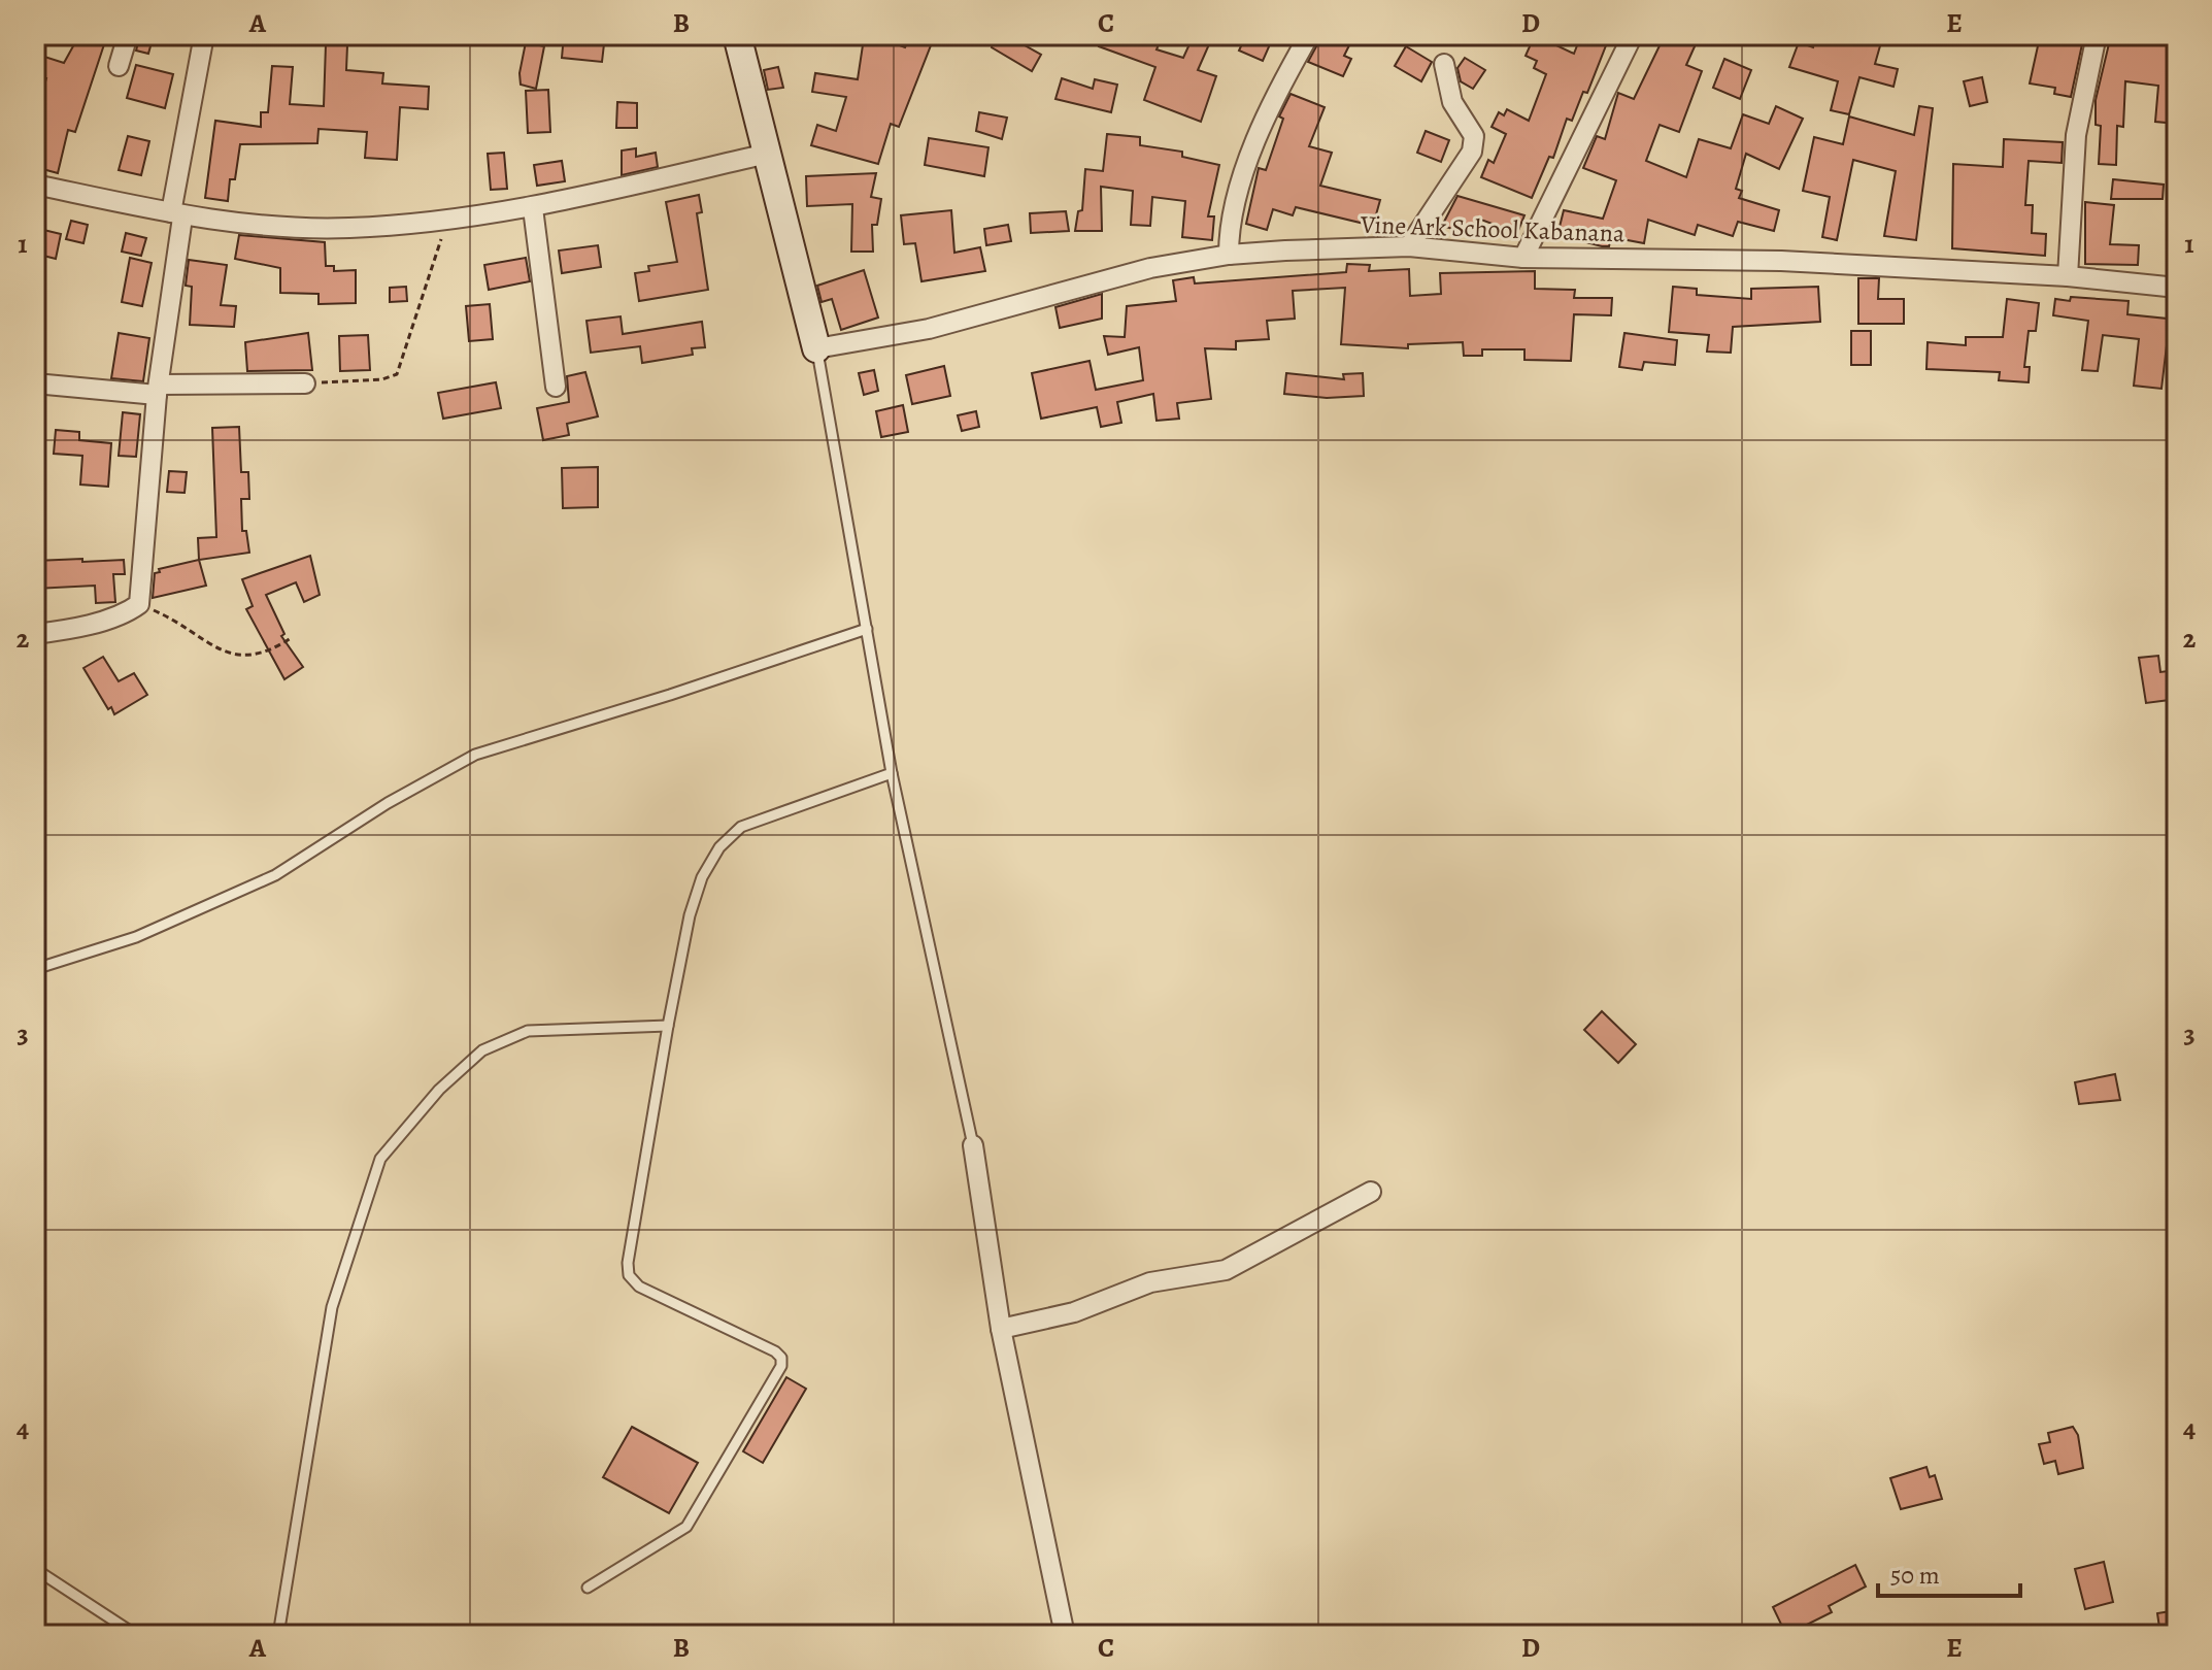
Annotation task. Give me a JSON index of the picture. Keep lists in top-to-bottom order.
{
  "streets": {
    "street": ["Vine Ark School Kabanana"]
  },
  "scale_bar": "50 m",
  "grid": {
    "columns": [
      "A",
      "B",
      "C",
      "D",
      "E"
    ],
    "rows": [
      "1",
      "2",
      "3",
      "4"
    ]
  }
}
